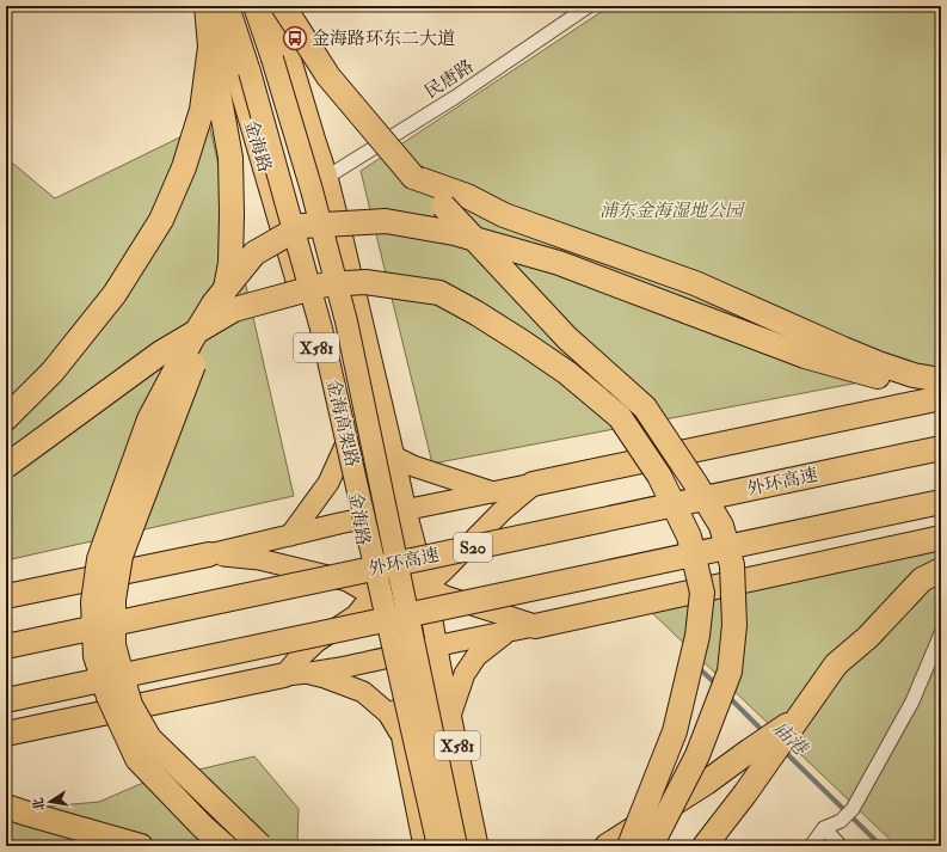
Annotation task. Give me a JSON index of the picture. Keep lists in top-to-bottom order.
{
  "streets": {
    "highway": ["金海高架路", "外环高速", "S20"],
    "main road": ["金海路", "X581"],
    "street": ["民唐路"]
  },
  "crossings": [
    ["民唐路", "X581"]
  ],
  "water": ["庙港"],
  "parks": ["浦东金海湿地公园"],
  "places": {
    "bus stop": ["金海路环东二大道"]
  },
  "north": "left"
}
